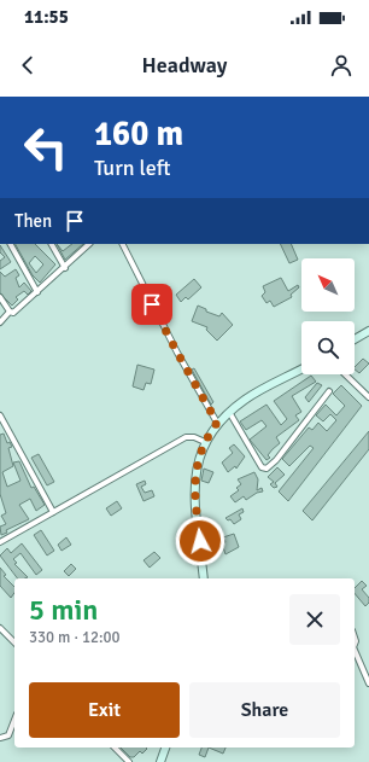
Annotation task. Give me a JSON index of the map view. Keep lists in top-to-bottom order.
{
  "north": "top left",
  "page": {
    "status": "11:55",
    "header": "Headway",
    "turn": ["160 m", "Turn left"],
    "then": "Then",
    "heading": ["5 min", "330 m · 12:00"],
    "buttons": ["Exit", "Share"]
  }
}
